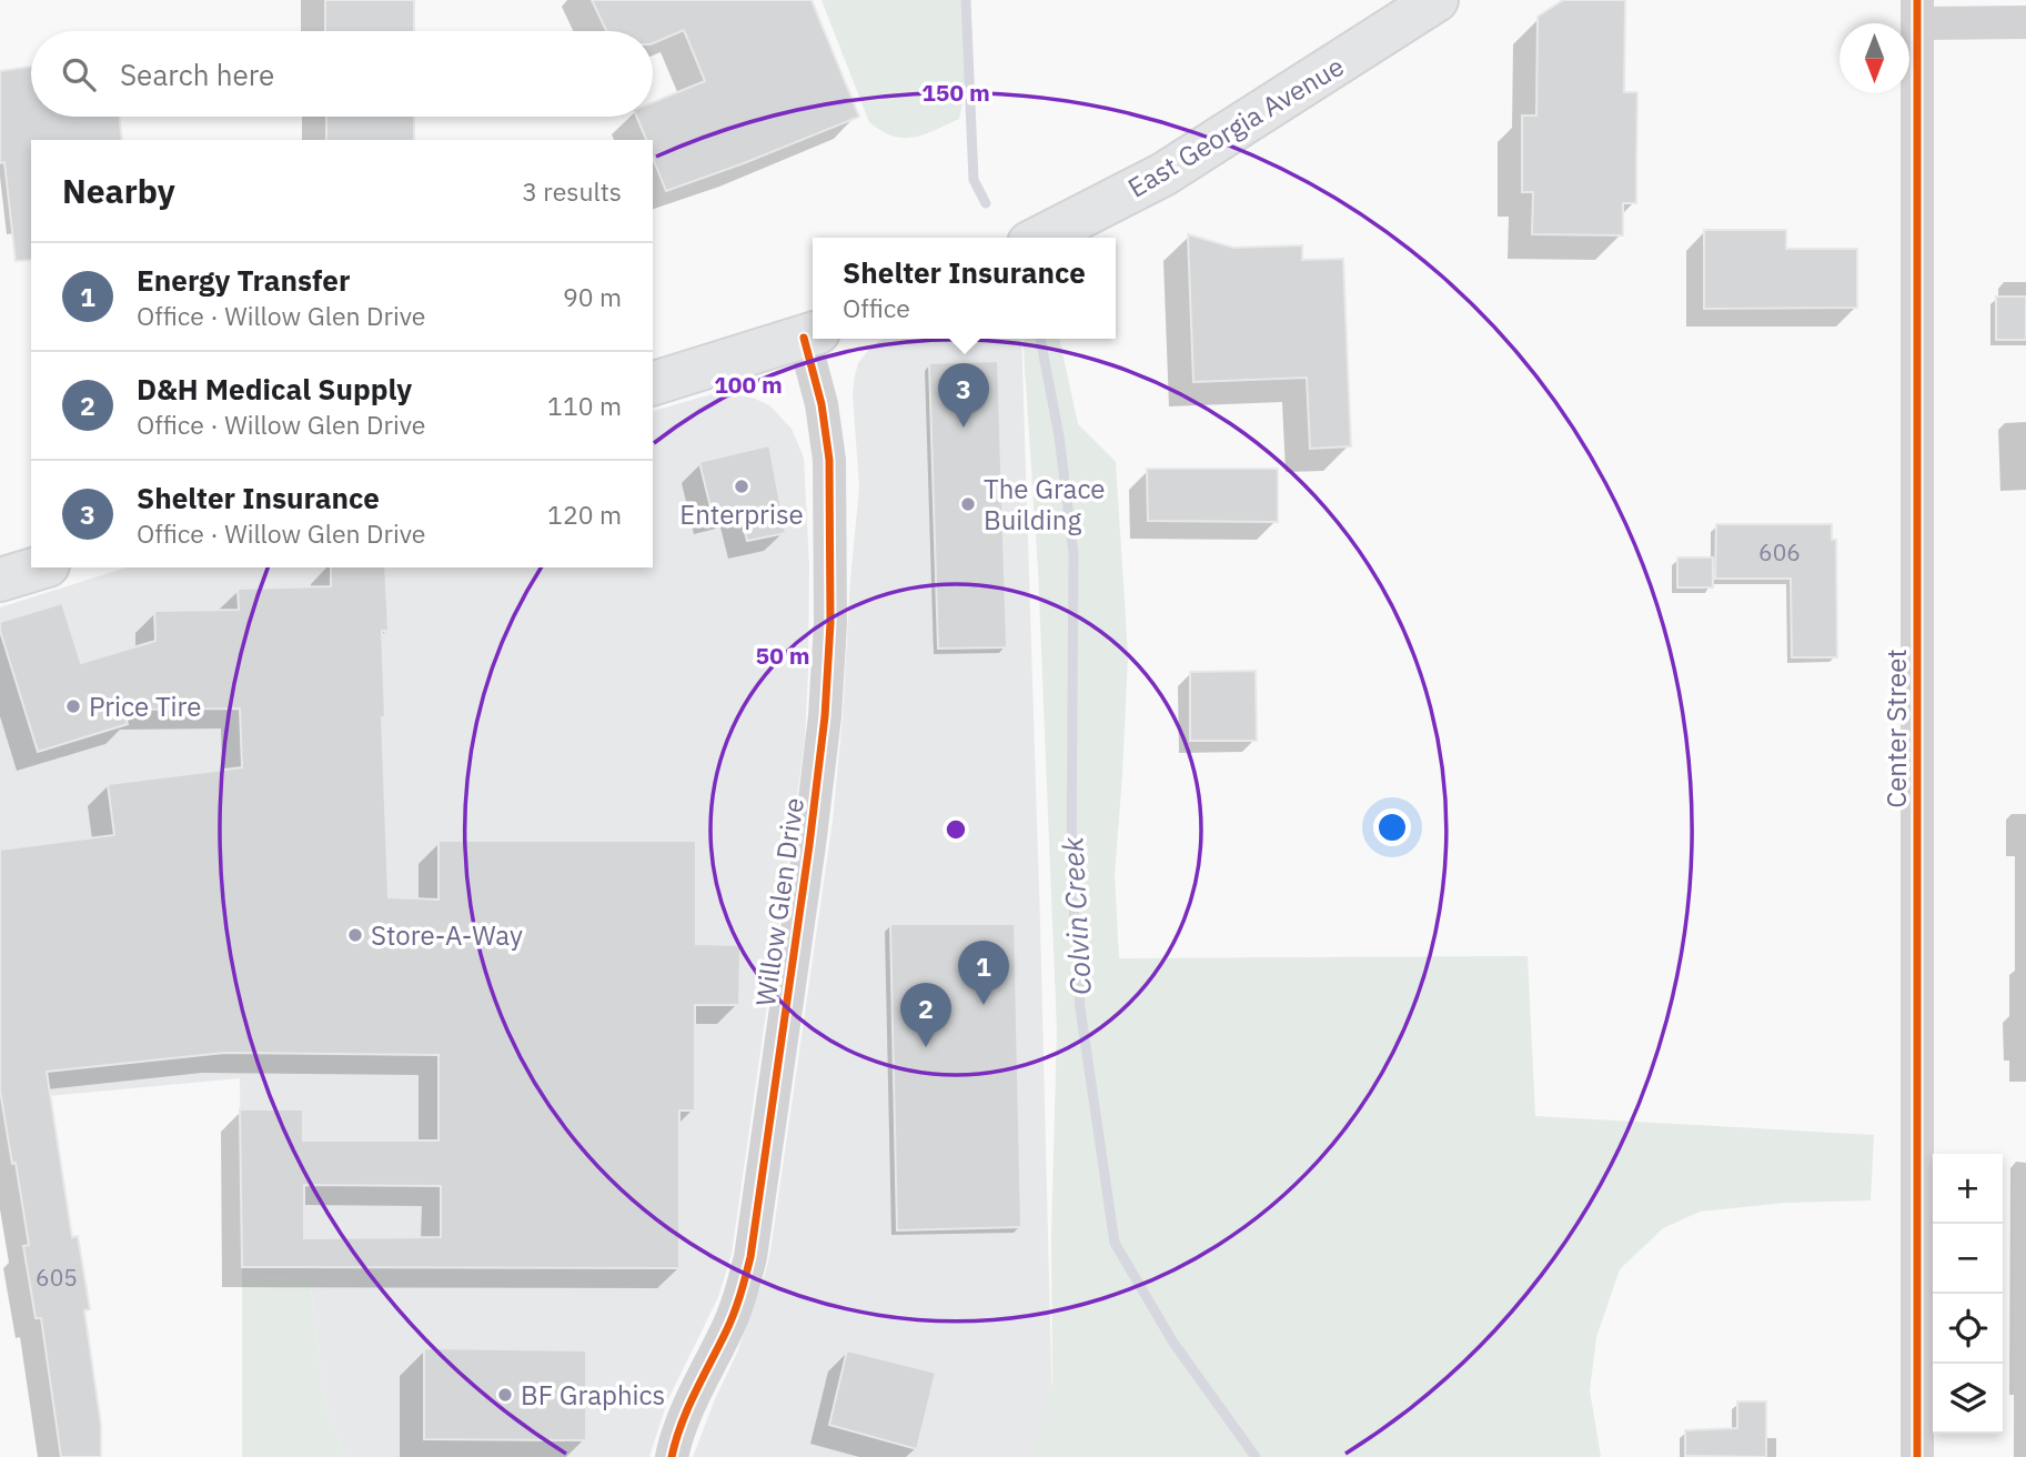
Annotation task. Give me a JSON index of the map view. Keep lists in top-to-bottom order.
{
  "streets": {
    "main road": ["East Georgia Avenue"],
    "street": ["Center Street", "Willow Glen Drive"]
  },
  "water": ["Colvin Creek"],
  "places": [
    "Enterprise",
    "The Grace Building",
    "Price Tire",
    "Store-A-Way",
    "BF Graphics"
  ],
  "house_numbers": ["606", "605"],
  "north": "bottom",
  "page": {
    "search": "Search here",
    "heading": ["Nearby", "3 results"],
    "popup": ["Shelter Insurance", "Office"],
    "list": [
      {
        "mark": "1",
        "name": "Energy Transfer",
        "note": "Office · Willow Glen Drive",
        "value": "90 m"
      },
      {
        "mark": "2",
        "name": "D&H Medical Supply",
        "note": "Office · Willow Glen Drive",
        "value": "110 m"
      },
      {
        "mark": "3",
        "name": "Shelter Insurance",
        "note": "Office · Willow Glen Drive",
        "value": "120 m"
      }
    ],
    "pins": ["3", "1", "2"],
    "map_buttons": ["+", "−"]
  },
  "rings": ["150 m", "100 m", "50 m"]
}
